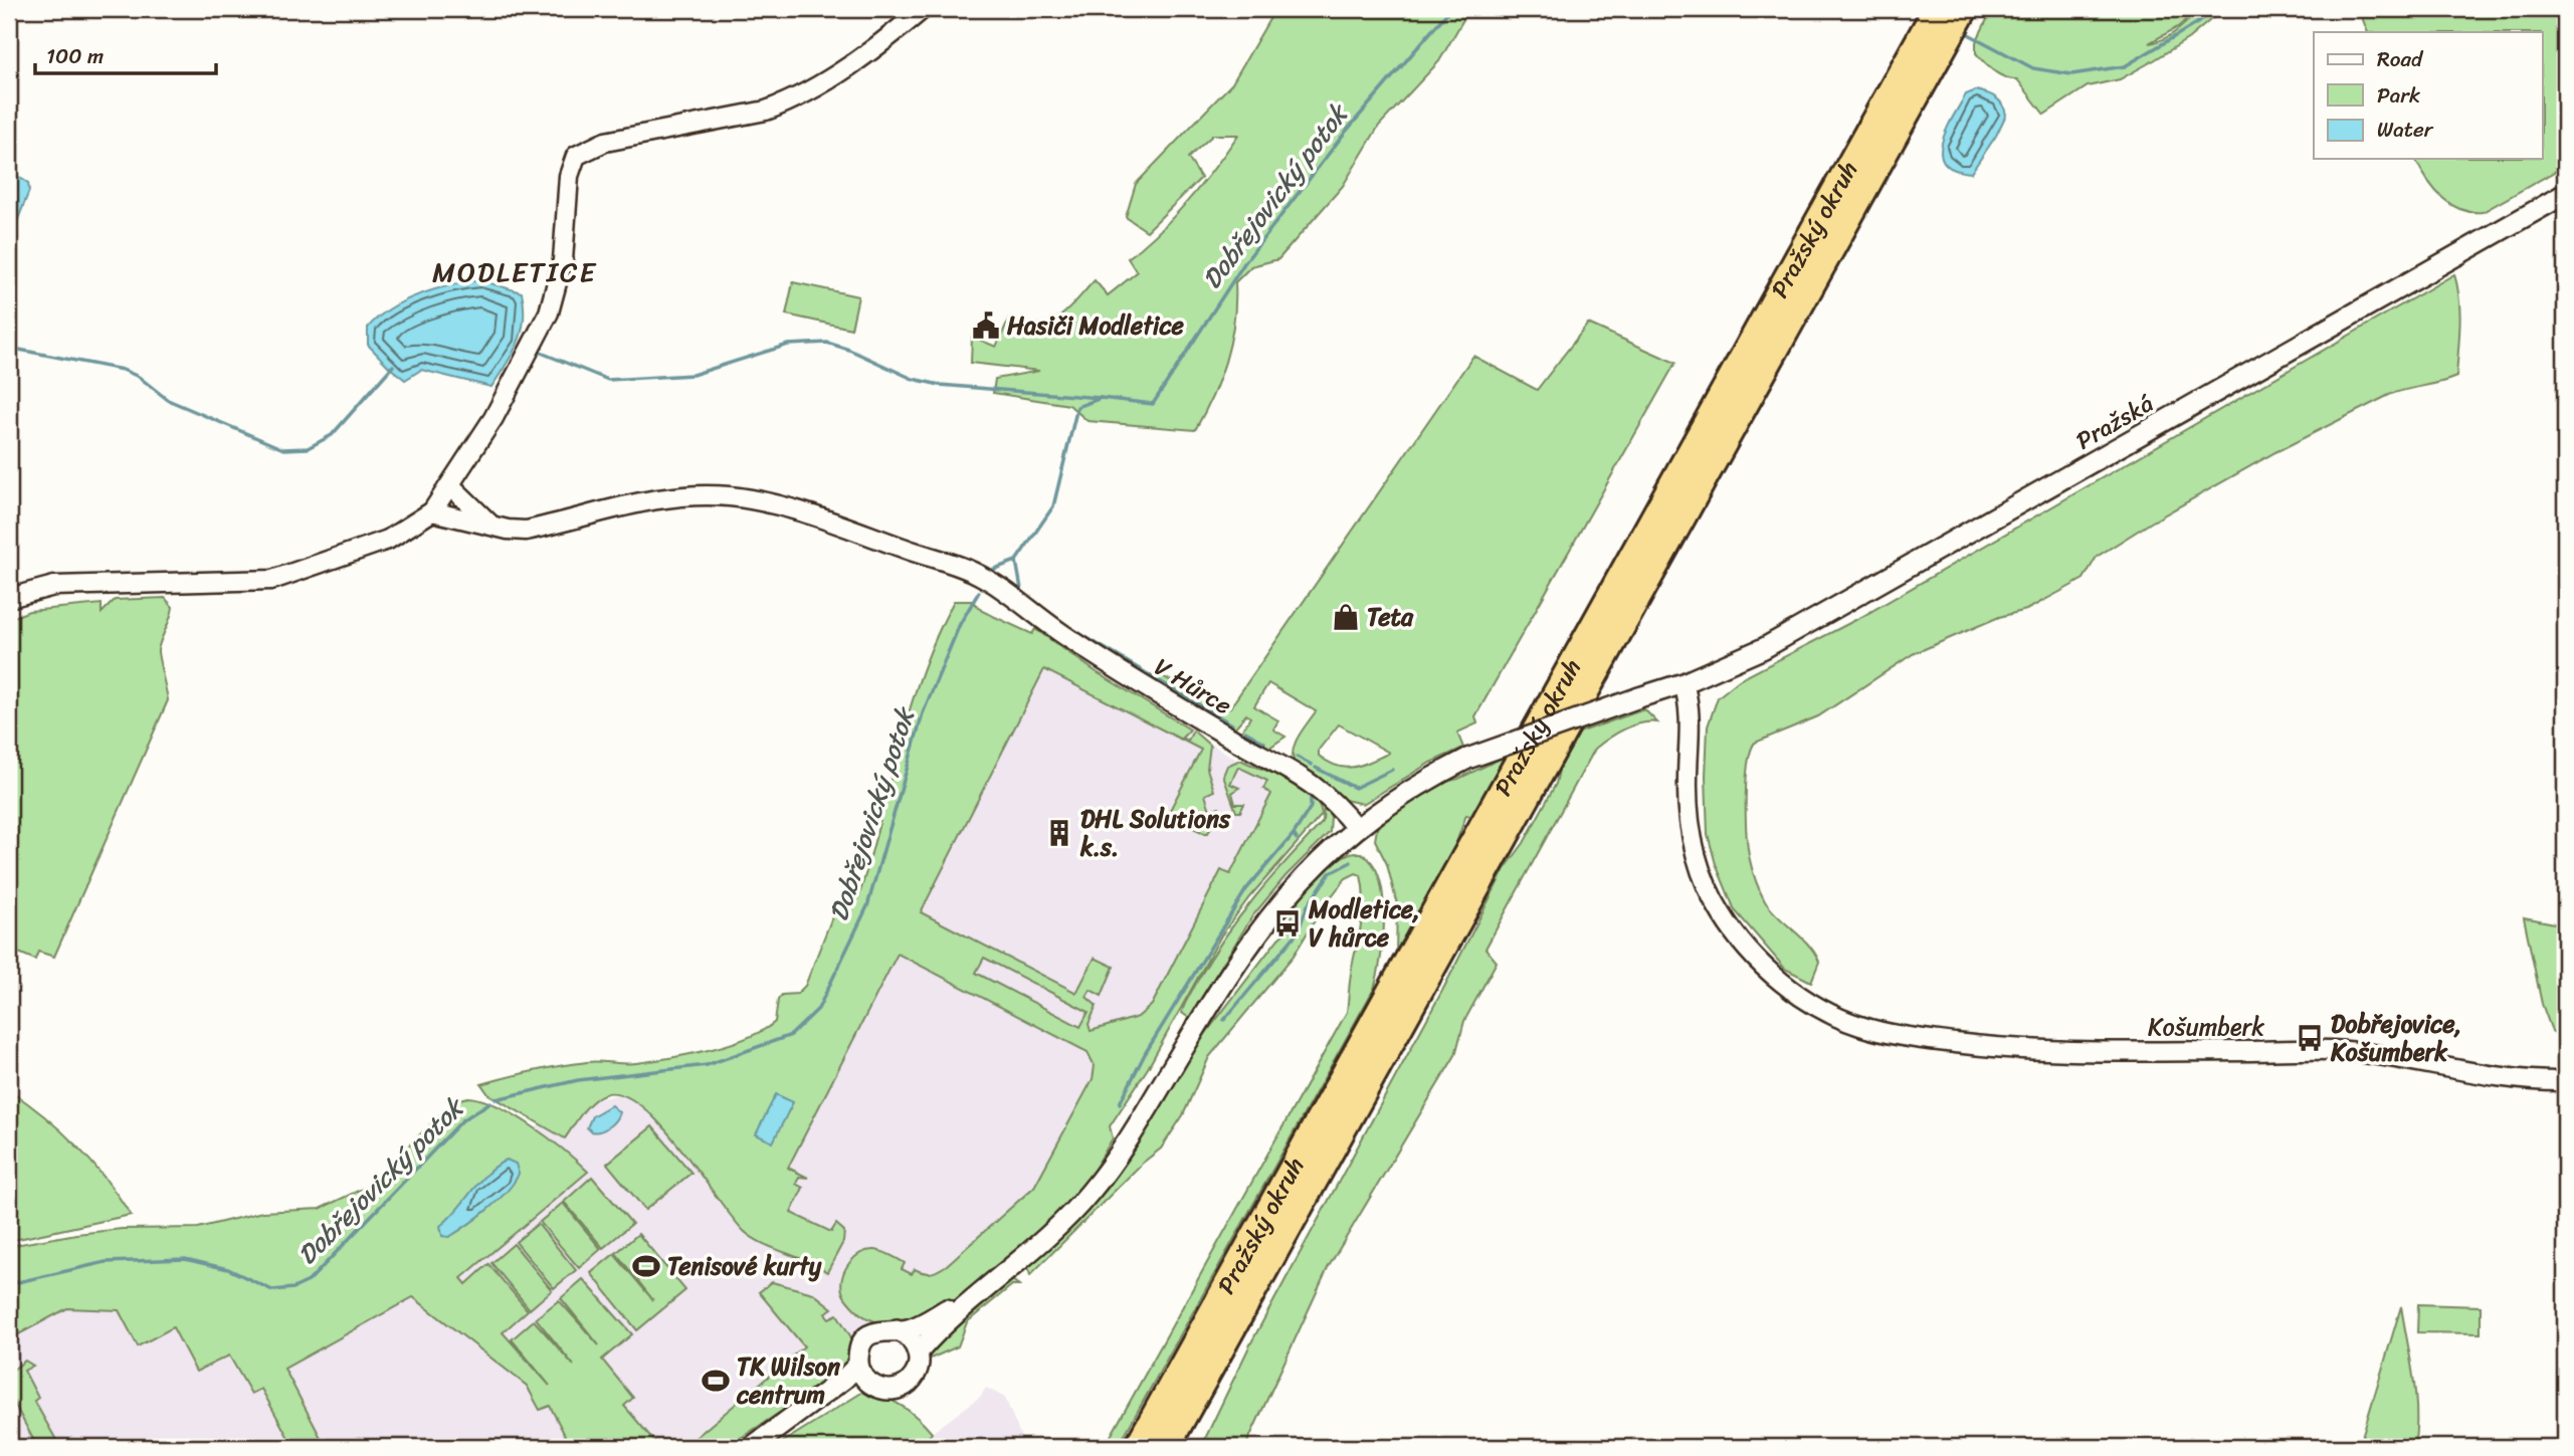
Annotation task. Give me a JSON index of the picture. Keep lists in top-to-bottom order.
{
  "streets": {
    "highway": ["Pražský okruh"],
    "main road": ["Pražská"],
    "street": ["V Hůrce", "Košumberk"]
  },
  "crossings": [
    ["Pražská", "V Hůrce"],
    ["Pražská", "Košumberk"]
  ],
  "districts": ["MODLETICE"],
  "water": ["Dobřejovický potok"],
  "places": {
    "public building": ["Hasiči Modletice"],
    "shop": ["Teta"],
    "building": ["DHL Solutions k.s."],
    "bus stop": ["Modletice, V hůrce", "Dobřejovice, Košumberk"],
    "sports": ["Tenisové kurty", "TK Wilson centrum"]
  },
  "legend": ["Road", "Park", "Water"],
  "scale_bar": "100 m"
}
